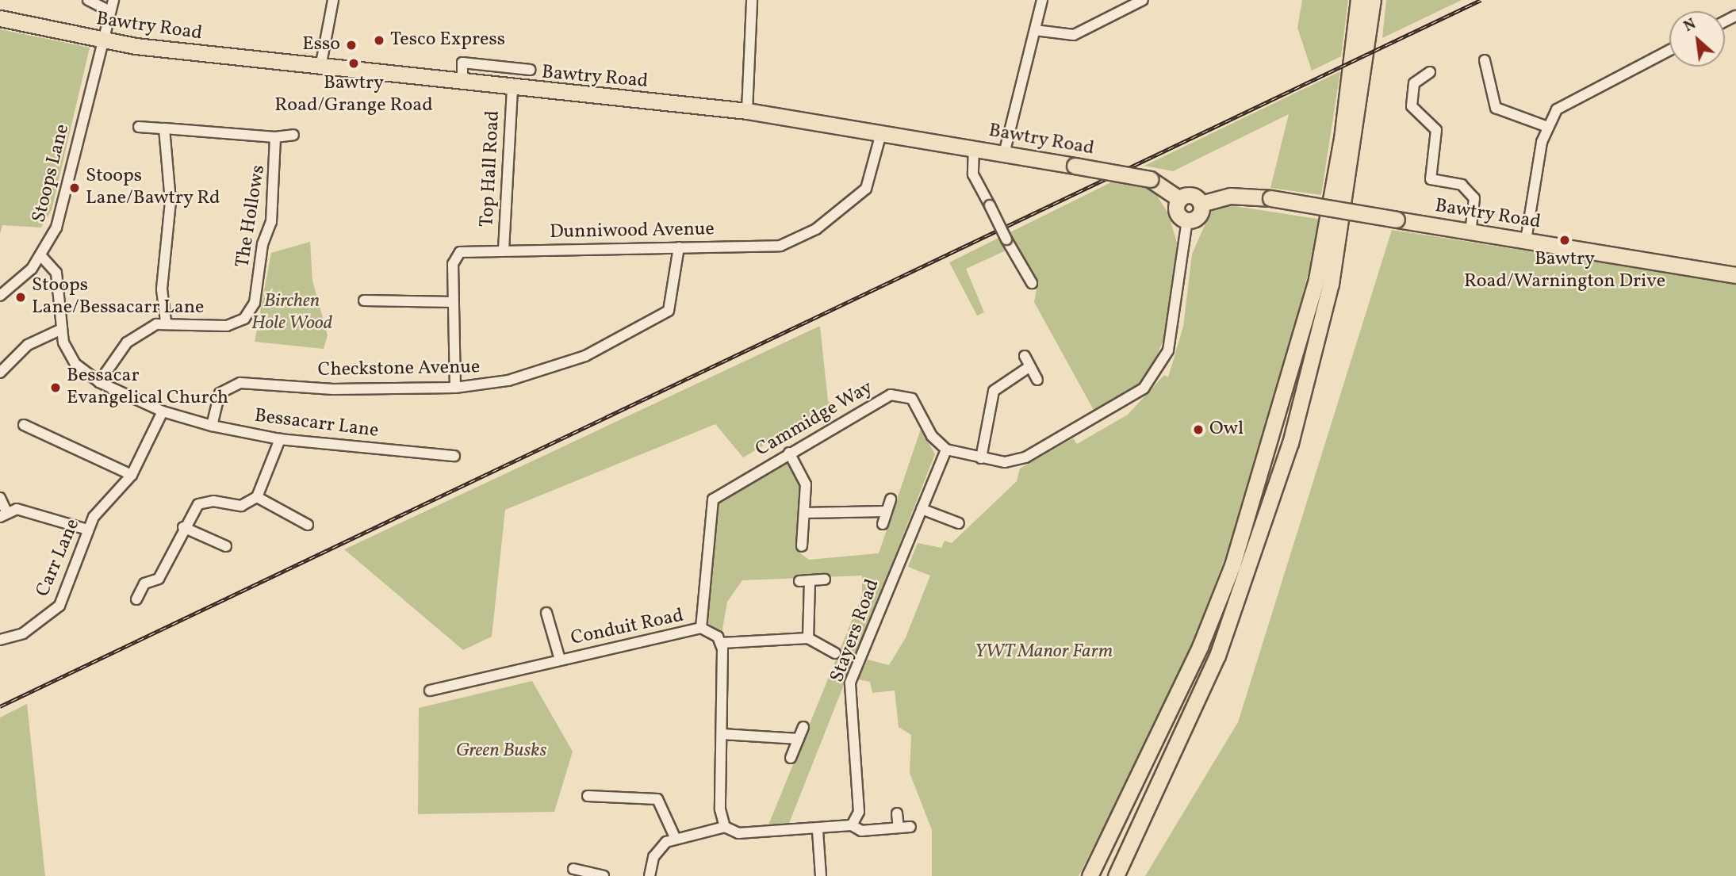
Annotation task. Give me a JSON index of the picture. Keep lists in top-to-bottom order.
{
  "streets": {
    "highway": ["Bawtry Road"],
    "street": [
      "Top Hall Road",
      "Stoops Lane",
      "The Hollows",
      "Dunniwood Avenue",
      "Checkstone Avenue",
      "Cammidge Way",
      "Bessacarr Lane",
      "Carr Lane",
      "Conduit Road",
      "Stayers Road"
    ]
  },
  "crossings": [
    ["Bawtry Road", "Top Hall Road"],
    ["Bawtry Road", "Stoops Lane"],
    ["Bawtry Road", "Dunniwood Avenue"],
    ["Top Hall Road", "Dunniwood Avenue"],
    ["Stoops Lane", "Bessacarr Lane"],
    ["Dunniwood Avenue", "Checkstone Avenue"],
    ["Checkstone Avenue", "Bessacarr Lane"],
    ["Cammidge Way", "Conduit Road"],
    ["Cammidge Way", "Stayers Road"],
    ["Bessacarr Lane", "Carr Lane"]
  ],
  "parks": ["Birchen Hole Wood", "YWT Manor Farm", "Green Busks"],
  "places": [
    "Tesco Express",
    "Esso",
    "Bawtry Road/Grange Road",
    "Stoops Lane/Bawtry Rd",
    "Bawtry Road/Warnington Drive",
    "Stoops Lane/Bessacarr Lane",
    "Bessacar Evangelical Church",
    "Owl"
  ],
  "north": "top left"
}
